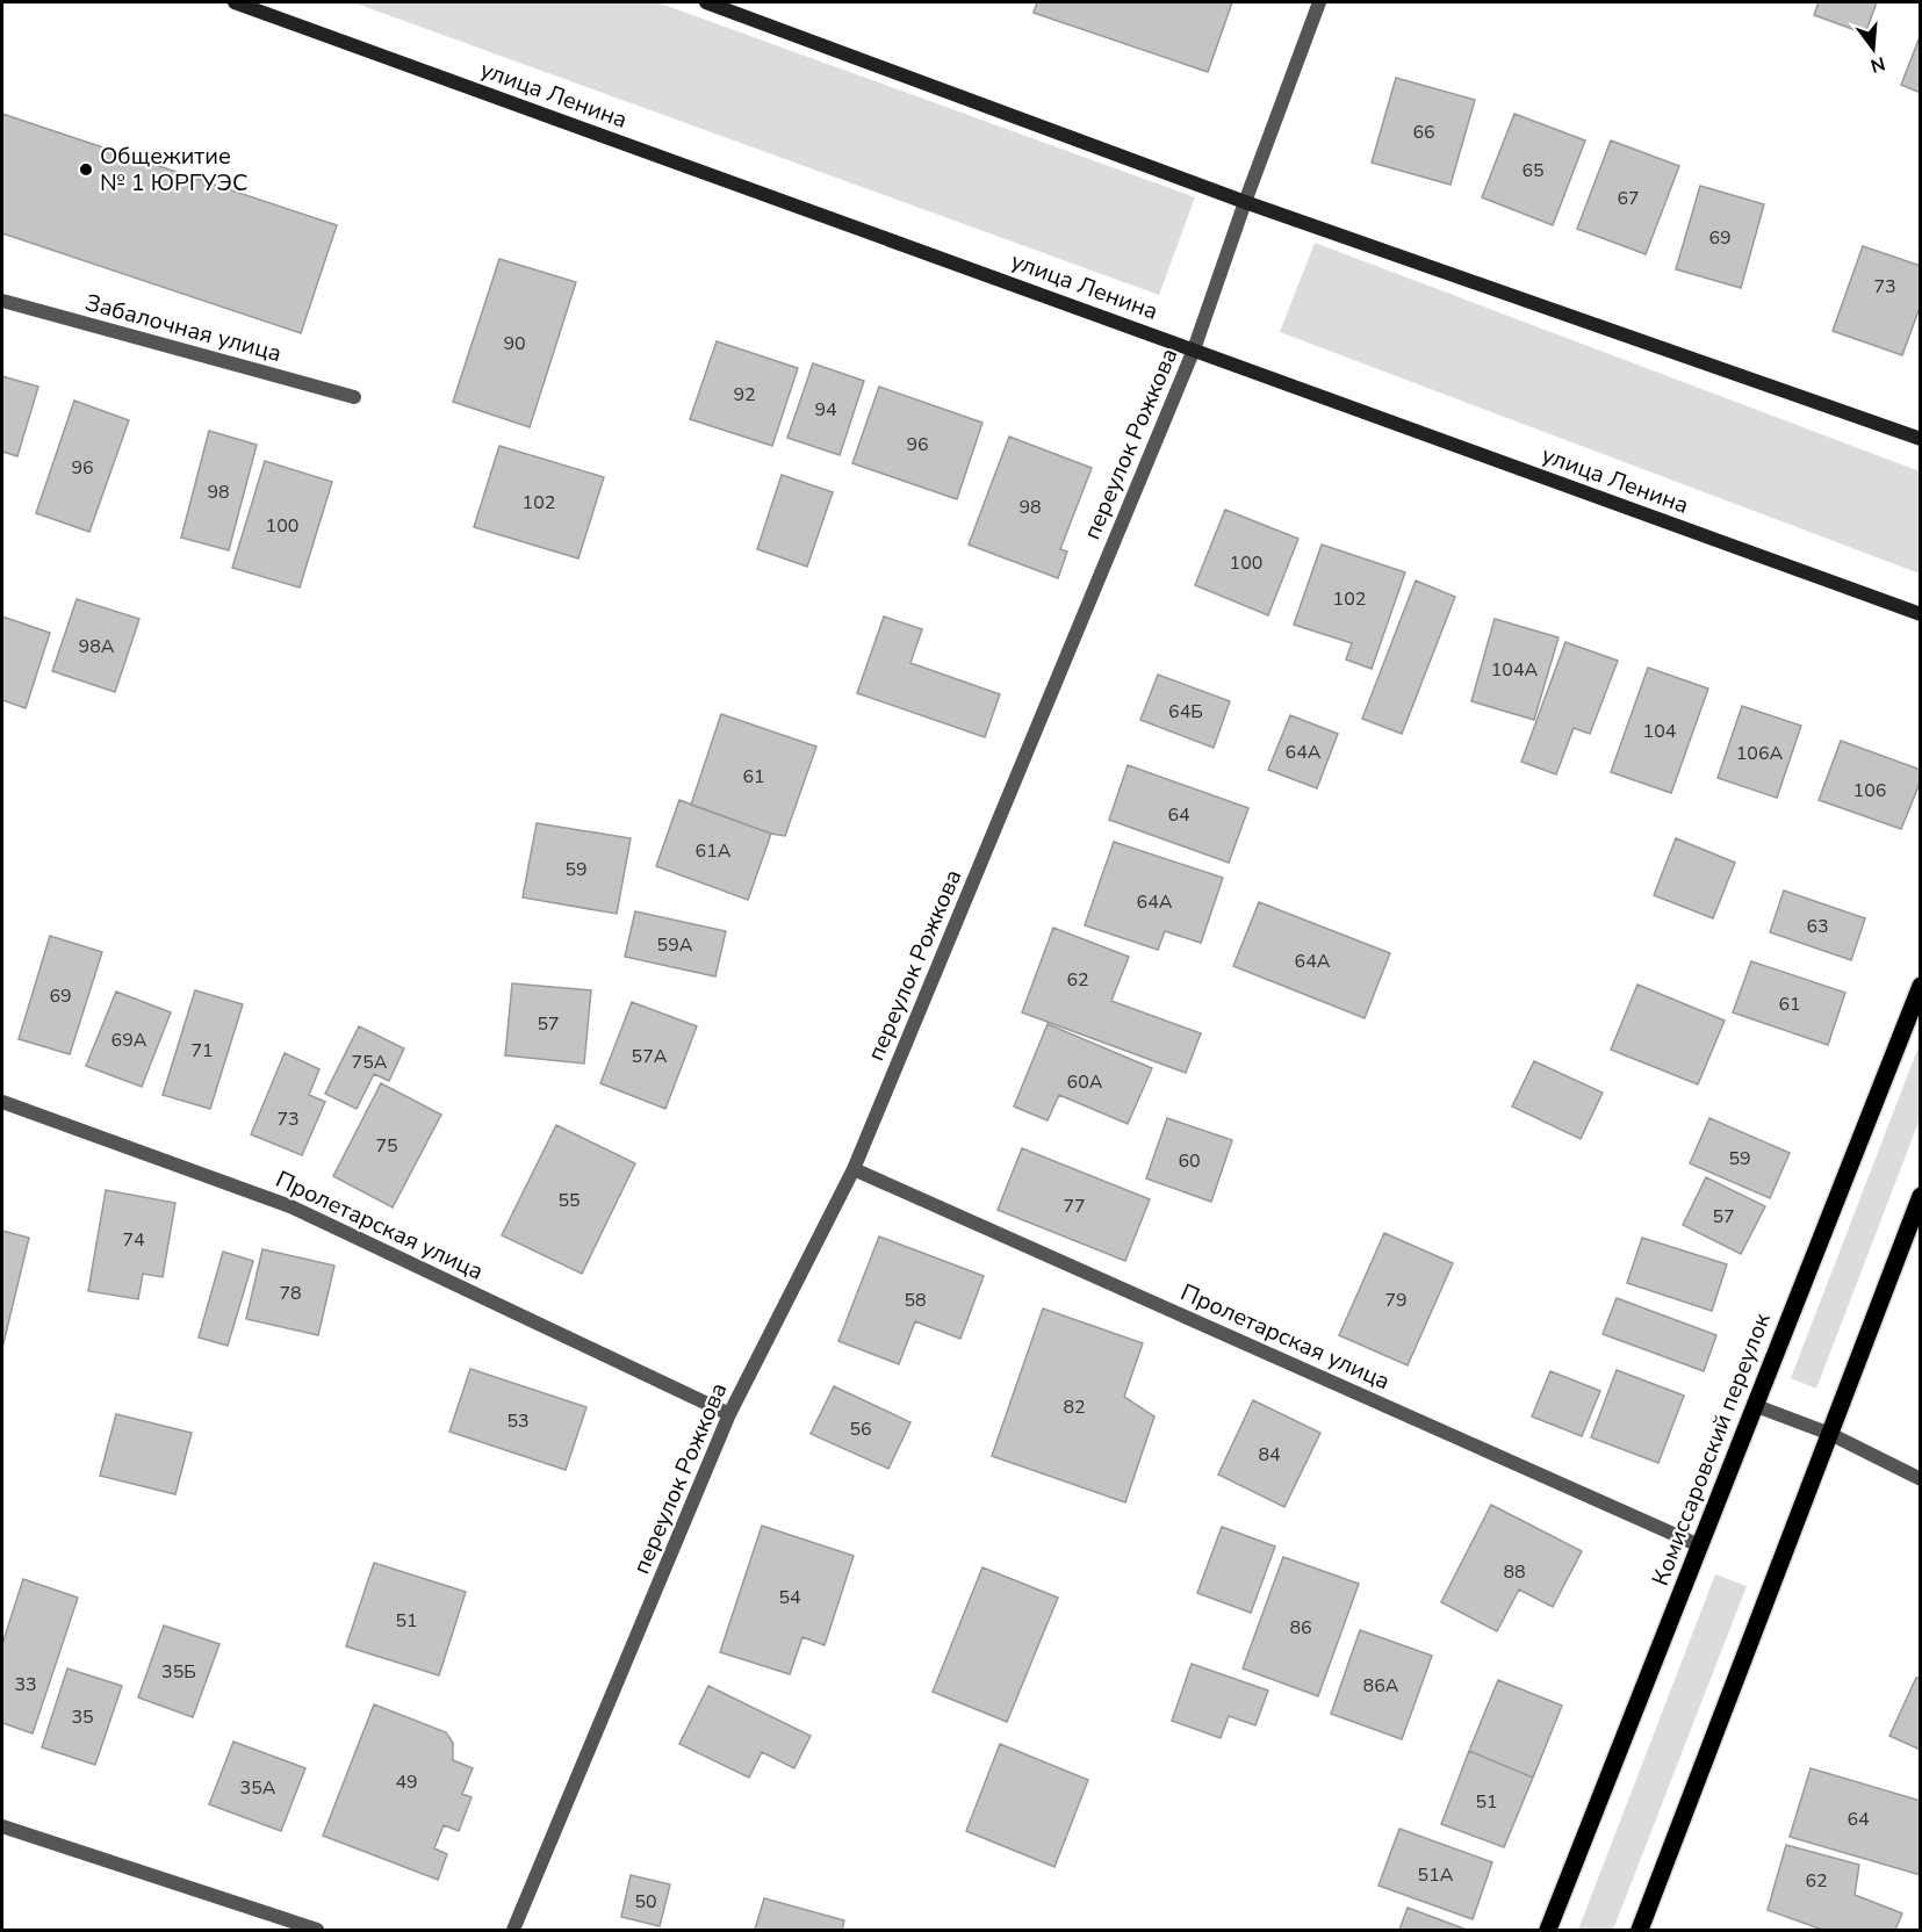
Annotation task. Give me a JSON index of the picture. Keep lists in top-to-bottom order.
{
  "streets": {
    "main road": ["улица Ленина", "Комиссаровский переулок"],
    "street": ["Забалочная улица", "переулок Рожкова", "Пролетарская улица"]
  },
  "crossings": [
    ["улица Ленина", "переулок Рожкова"],
    ["переулок Рожкова", "Пролетарская улица"],
    ["Пролетарская улица", "Комиссаровский переулок"]
  ],
  "places": ["Общежитие № 1 ЮРГУЭС"],
  "house_numbers": [
    "66",
    "65",
    "67",
    "69",
    "73",
    "90",
    "92",
    "94",
    "96",
    "96",
    "98",
    "102",
    "98",
    "100",
    "100",
    "102",
    "98А",
    "104А",
    "64Б",
    "104",
    "64А",
    "106А",
    "61",
    "106",
    "64",
    "61А",
    "59",
    "64А",
    "63",
    "59А",
    "64А",
    "62",
    "69",
    "61",
    "57",
    "69А",
    "71",
    "57А",
    "75А",
    "60А",
    "73",
    "75",
    "59",
    "60",
    "55",
    "77",
    "57",
    "74",
    "78",
    "58",
    "79",
    "82",
    "53",
    "56",
    "84",
    "88",
    "54",
    "51",
    "86",
    "35Б",
    "33",
    "86А",
    "35",
    "49",
    "35А",
    "51",
    "64",
    "51А",
    "62",
    "50"
  ],
  "north": "bottom"
}
